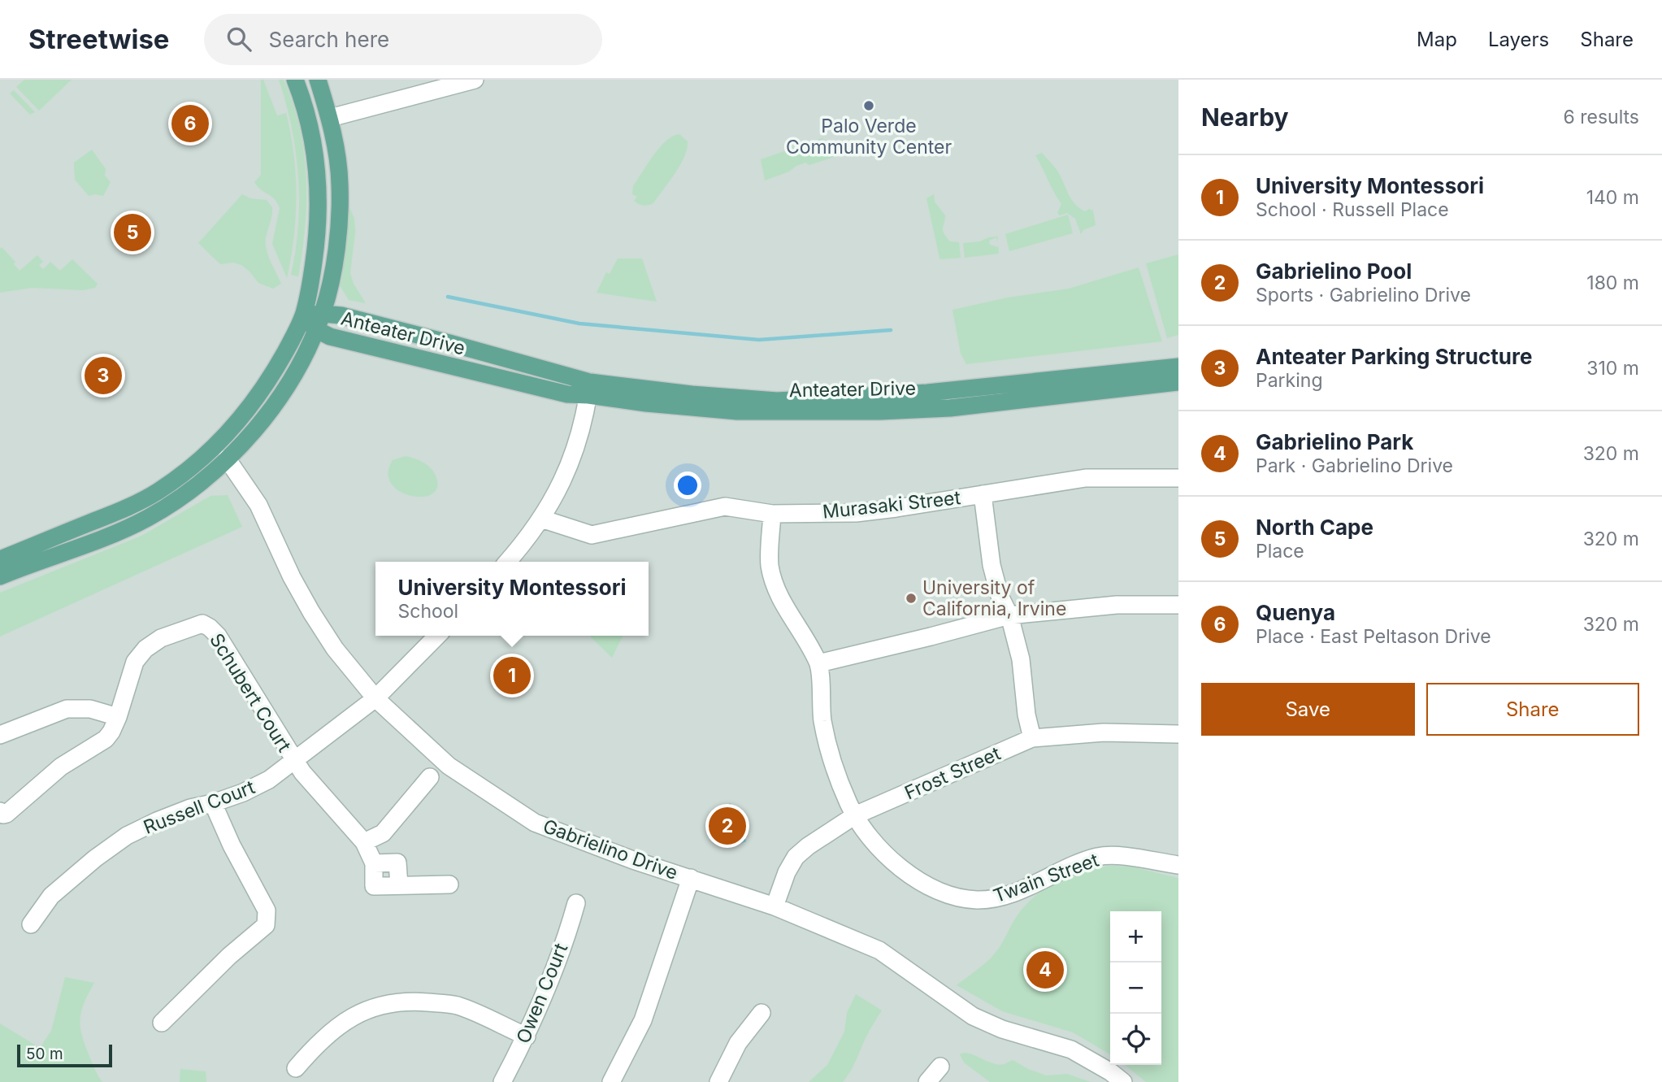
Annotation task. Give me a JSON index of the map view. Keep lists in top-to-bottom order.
{
  "streets": {
    "main road": ["Anteater Drive"],
    "street": [
      "Murasaki Street",
      "Schubert Court",
      "Frost Street",
      "Russell Court",
      "Gabrielino Drive",
      "Twain Street",
      "Owen Court"
    ]
  },
  "crossings": [
    ["Murasaki Street", "Twain Street"],
    ["Schubert Court", "Russell Court"],
    ["Frost Street", "Gabrielino Drive"],
    ["Frost Street", "Twain Street"],
    ["Russell Court", "Gabrielino Drive"]
  ],
  "places": ["Palo Verde Community Center", "University of California, Irvine"],
  "scale_bar": "50 m",
  "page": {
    "header": "Streetwise",
    "search": "Search here",
    "nav": ["Map", "Layers", "Share"],
    "heading": ["Nearby", "6 results"],
    "pins": [
      "6",
      "5",
      "3",
      "1",
      "2",
      "4"
    ],
    "list": [
      {
        "mark": "1",
        "name": "University Montessori",
        "note": "School · Russell Place",
        "value": "140 m"
      },
      {
        "mark": "2",
        "name": "Gabrielino Pool",
        "note": "Sports · Gabrielino Drive",
        "value": "180 m"
      },
      {
        "mark": "3",
        "name": "Anteater Parking Structure",
        "note": "Parking",
        "value": "310 m"
      },
      {
        "mark": "4",
        "name": "Gabrielino Park",
        "note": "Park · Gabrielino Drive",
        "value": "320 m"
      },
      {
        "mark": "5",
        "name": "North Cape",
        "note": "Place",
        "value": "320 m"
      },
      {
        "mark": "6",
        "name": "Quenya",
        "note": "Place · East Peltason Drive",
        "value": "320 m"
      }
    ],
    "popup": ["University Montessori", "School"],
    "buttons": ["Save", "Share"],
    "map_buttons": ["+", "−"],
    "scale": "50 m"
  }
}
